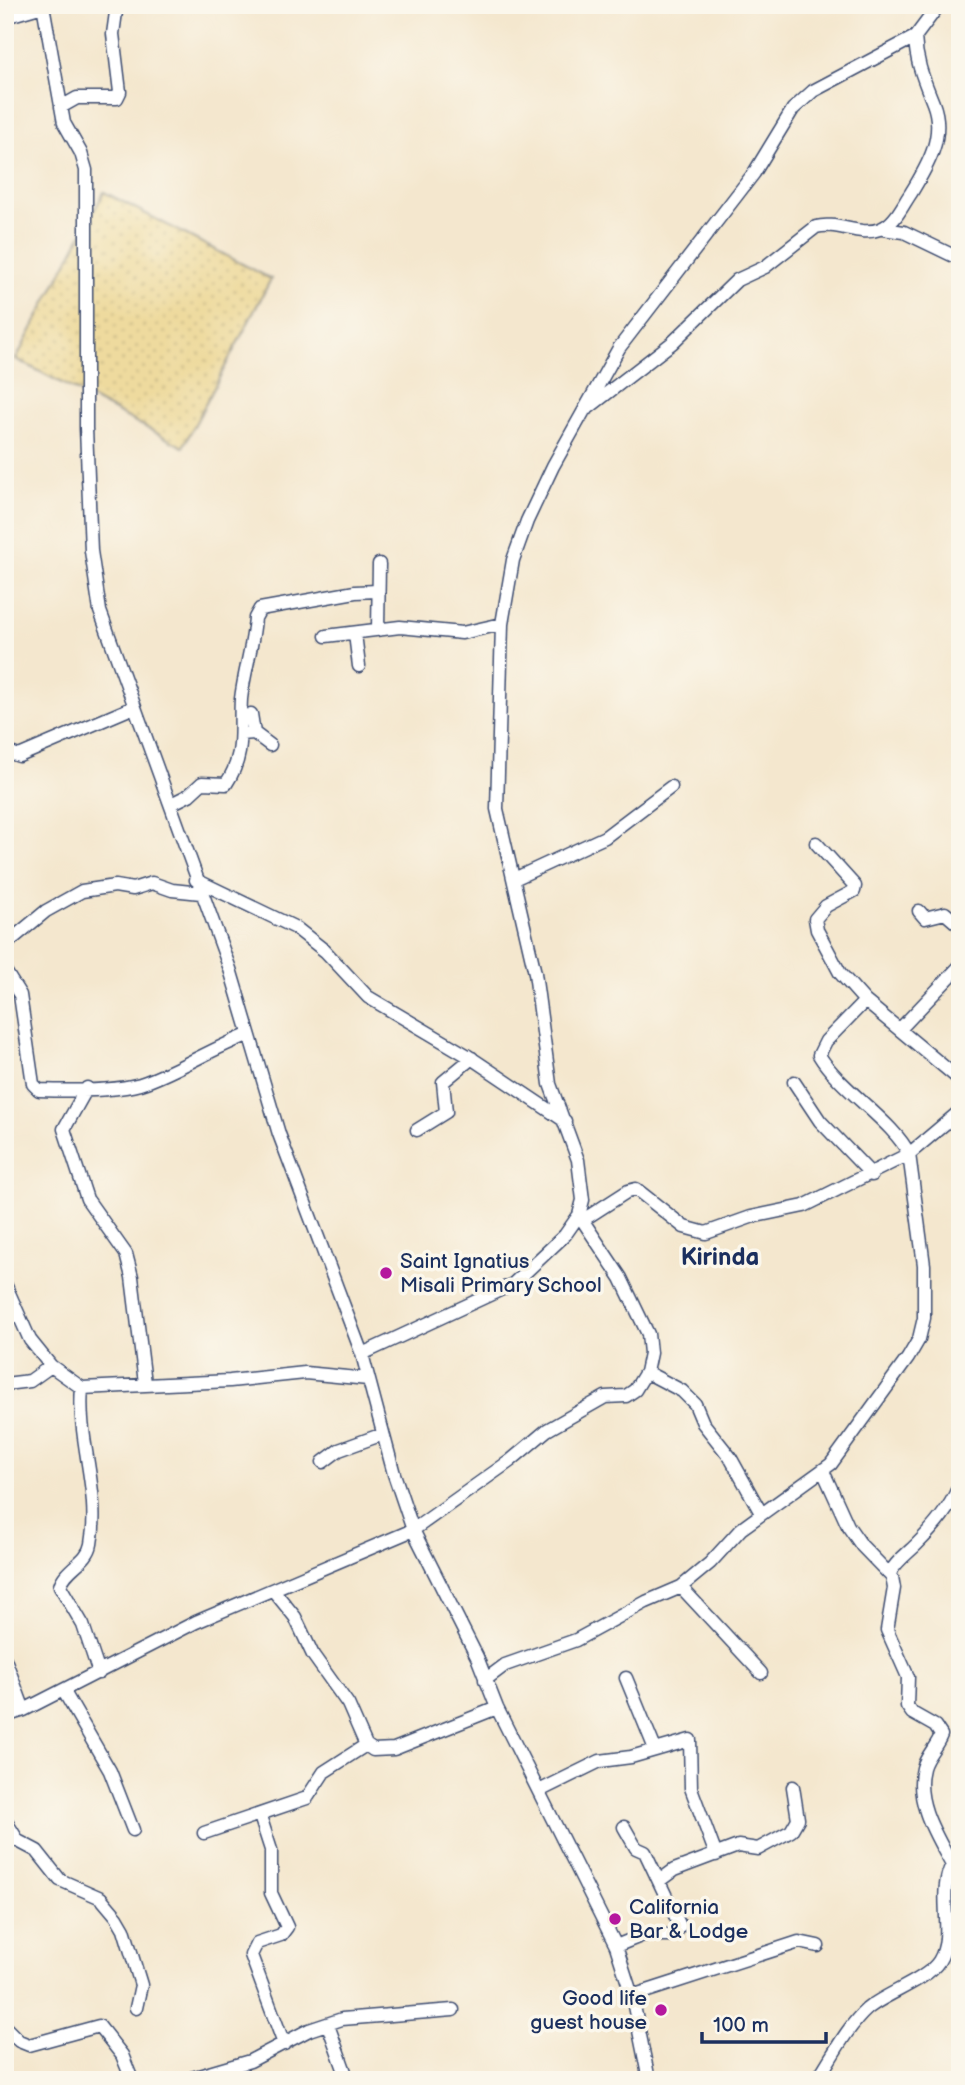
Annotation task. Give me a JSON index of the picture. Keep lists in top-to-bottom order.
{
  "districts": ["Kirinda"],
  "places": ["Saint Ignatius Misali Primary School", "California Bar & Lodge", "Good life guest house"],
  "scale_bar": "100 m"
}
